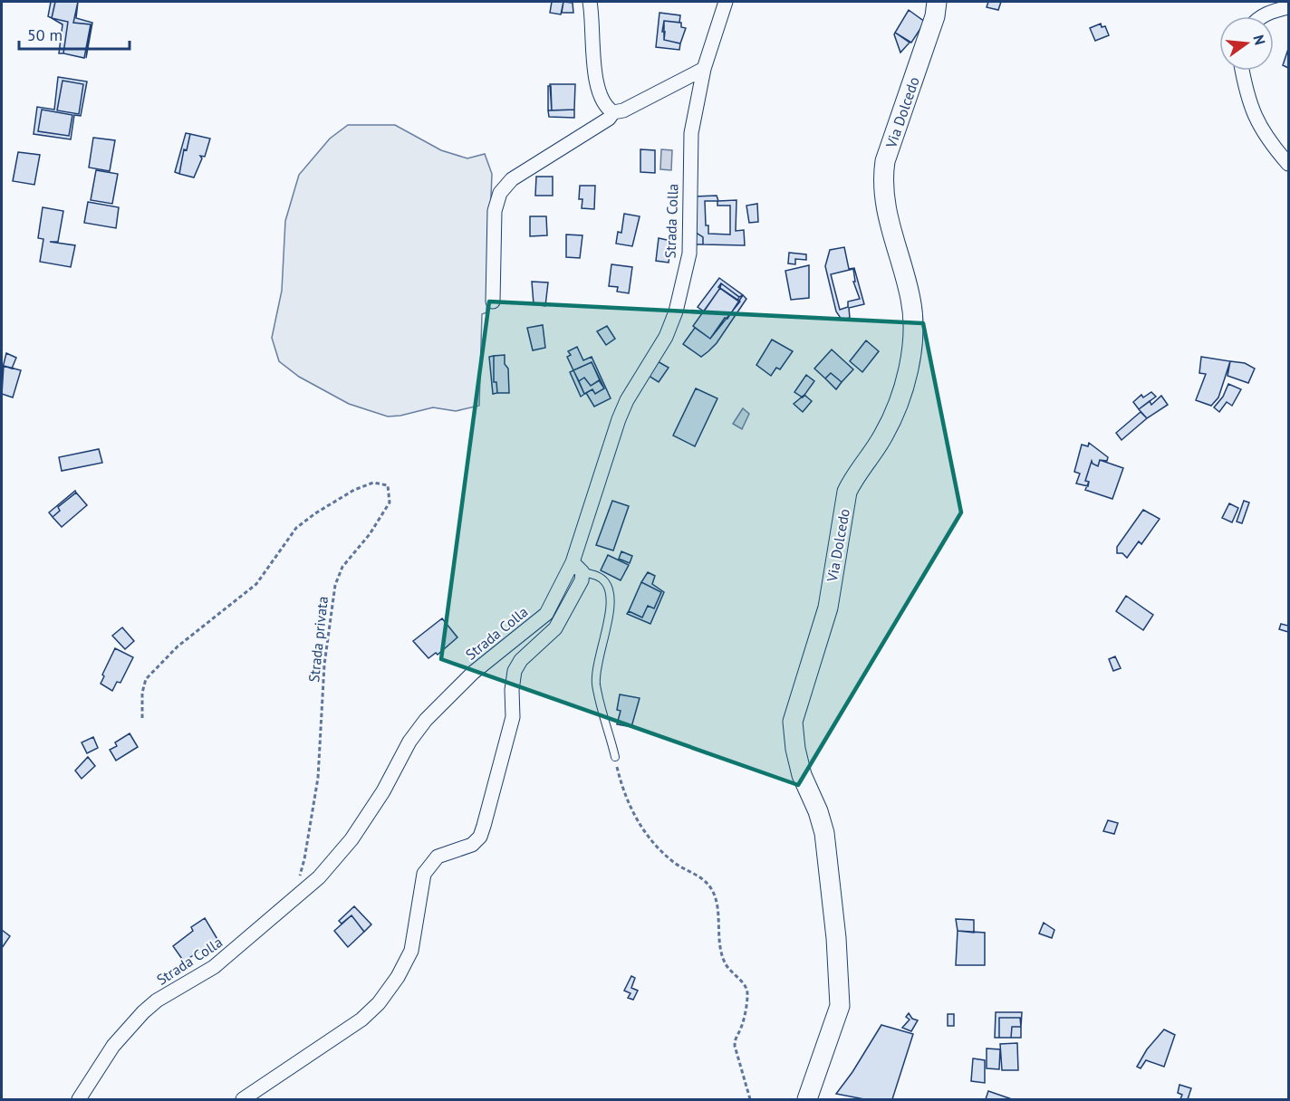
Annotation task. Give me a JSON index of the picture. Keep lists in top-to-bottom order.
{
  "streets": {
    "main road": ["Via Dolcedo"],
    "street": ["Strada Colla"],
    "path": ["Strada privata"]
  },
  "scale_bar": "50 m",
  "north": "right"
}
